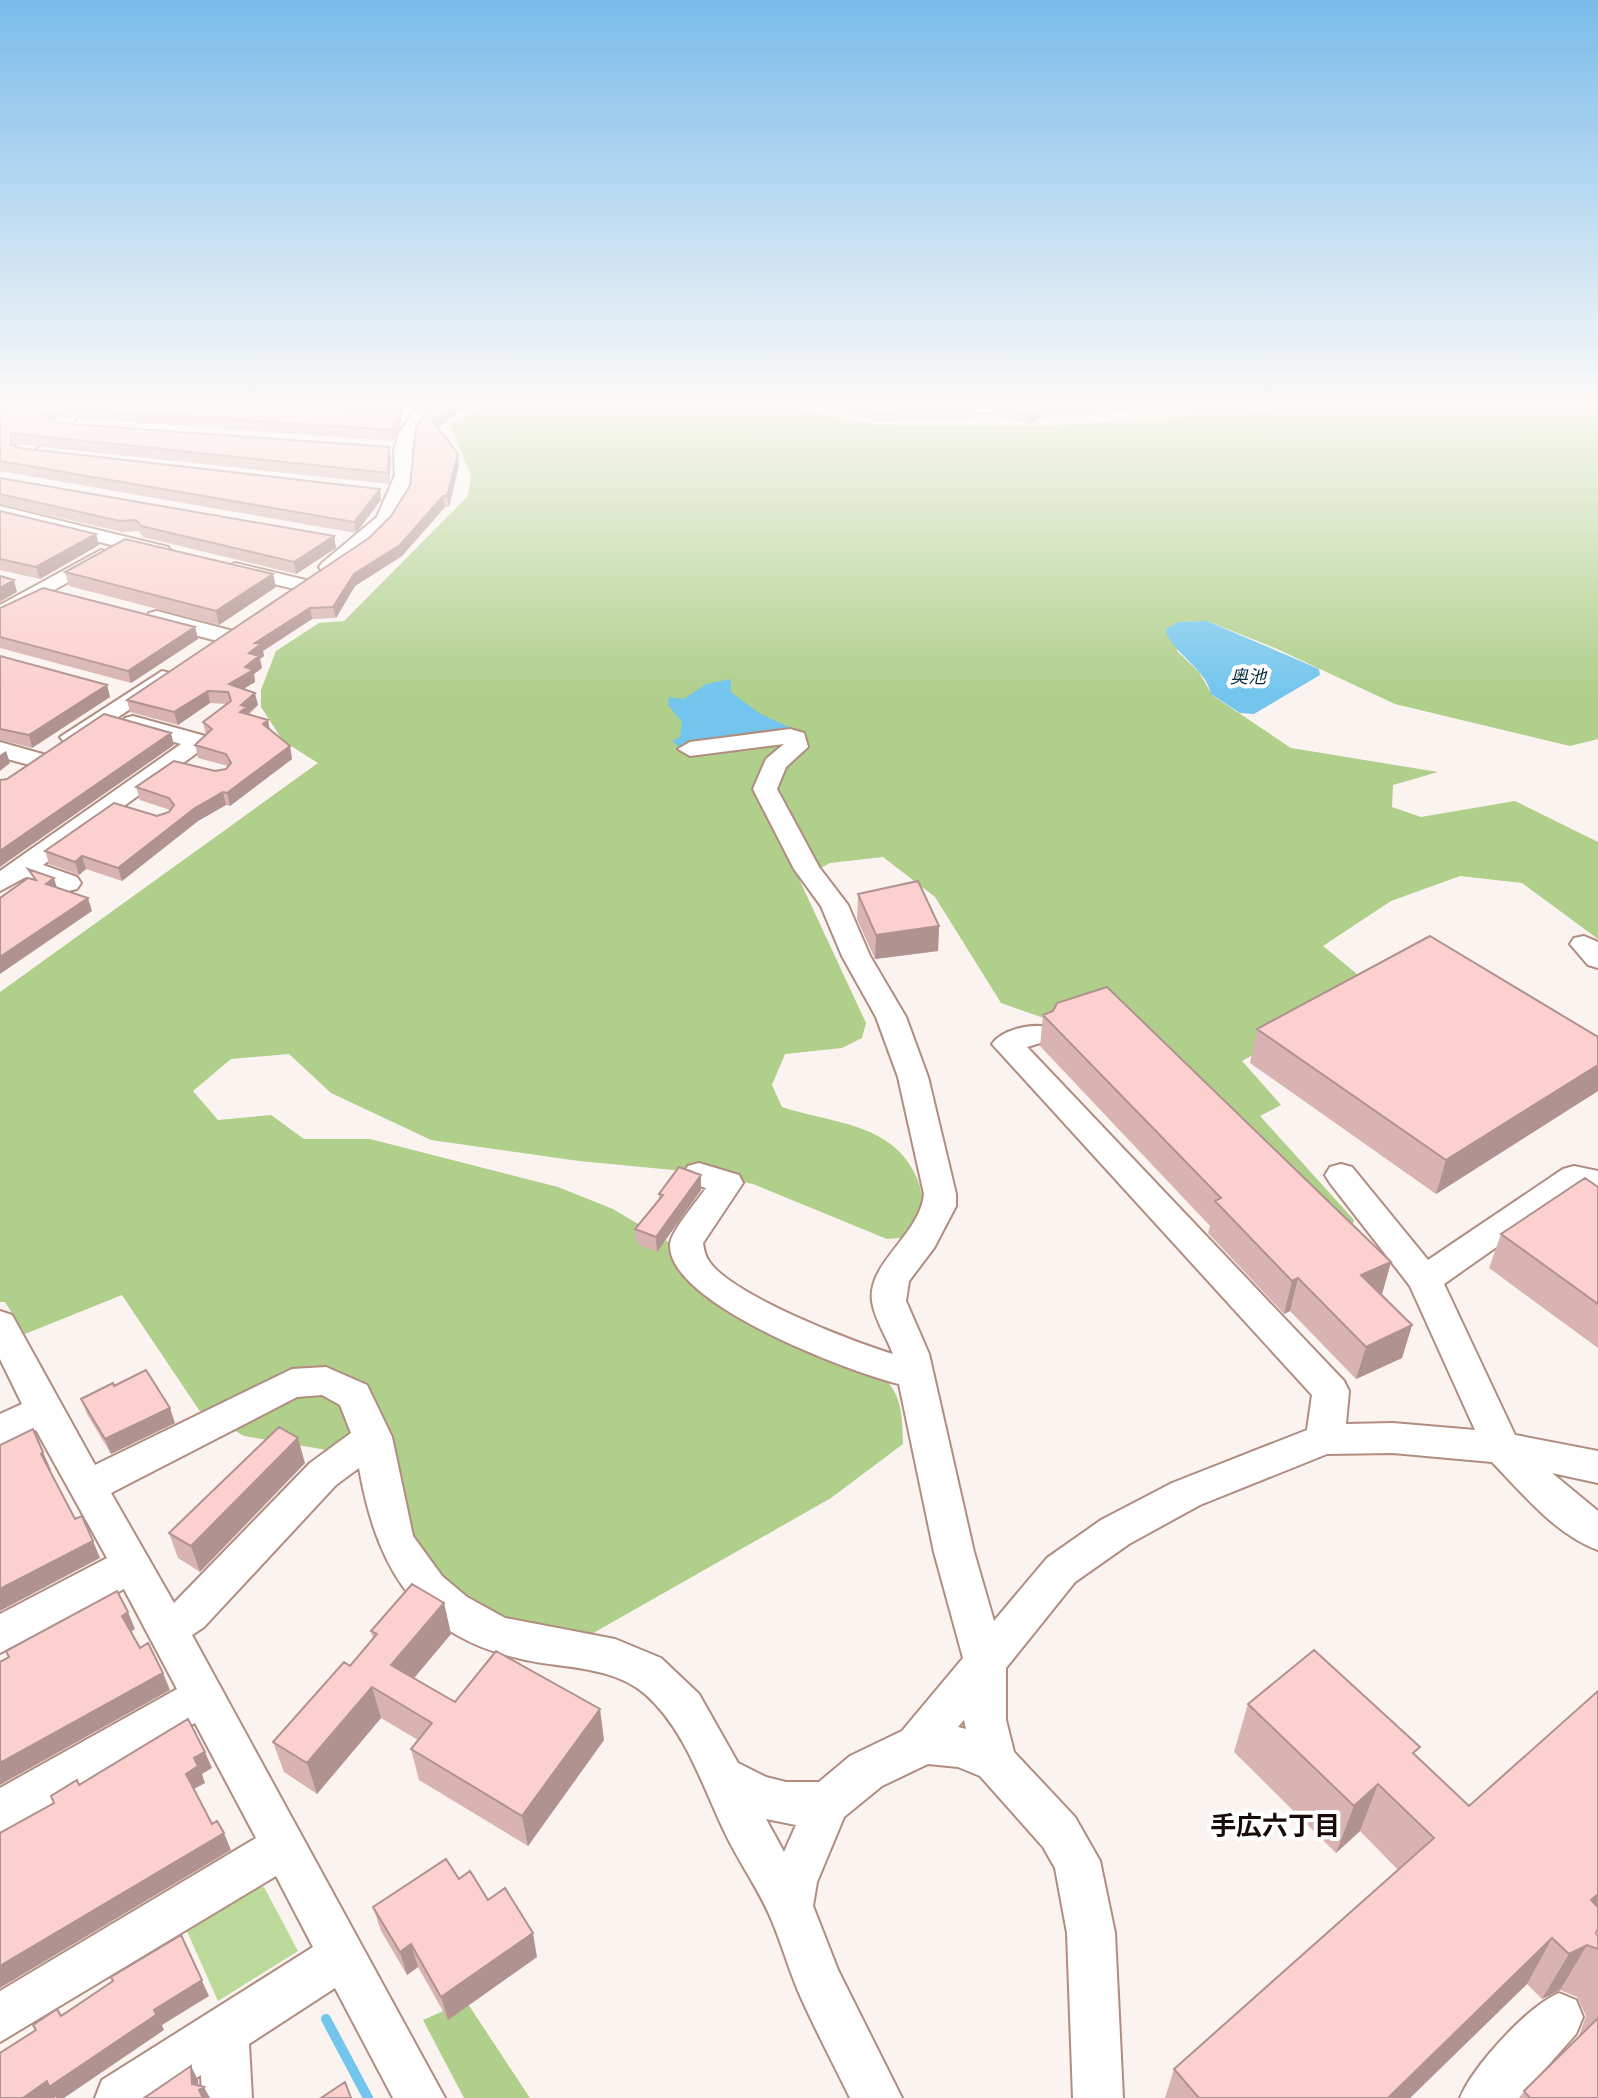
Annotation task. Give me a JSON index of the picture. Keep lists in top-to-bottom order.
{
  "districts": ["手広六丁目"],
  "water": ["奥池"]
}
